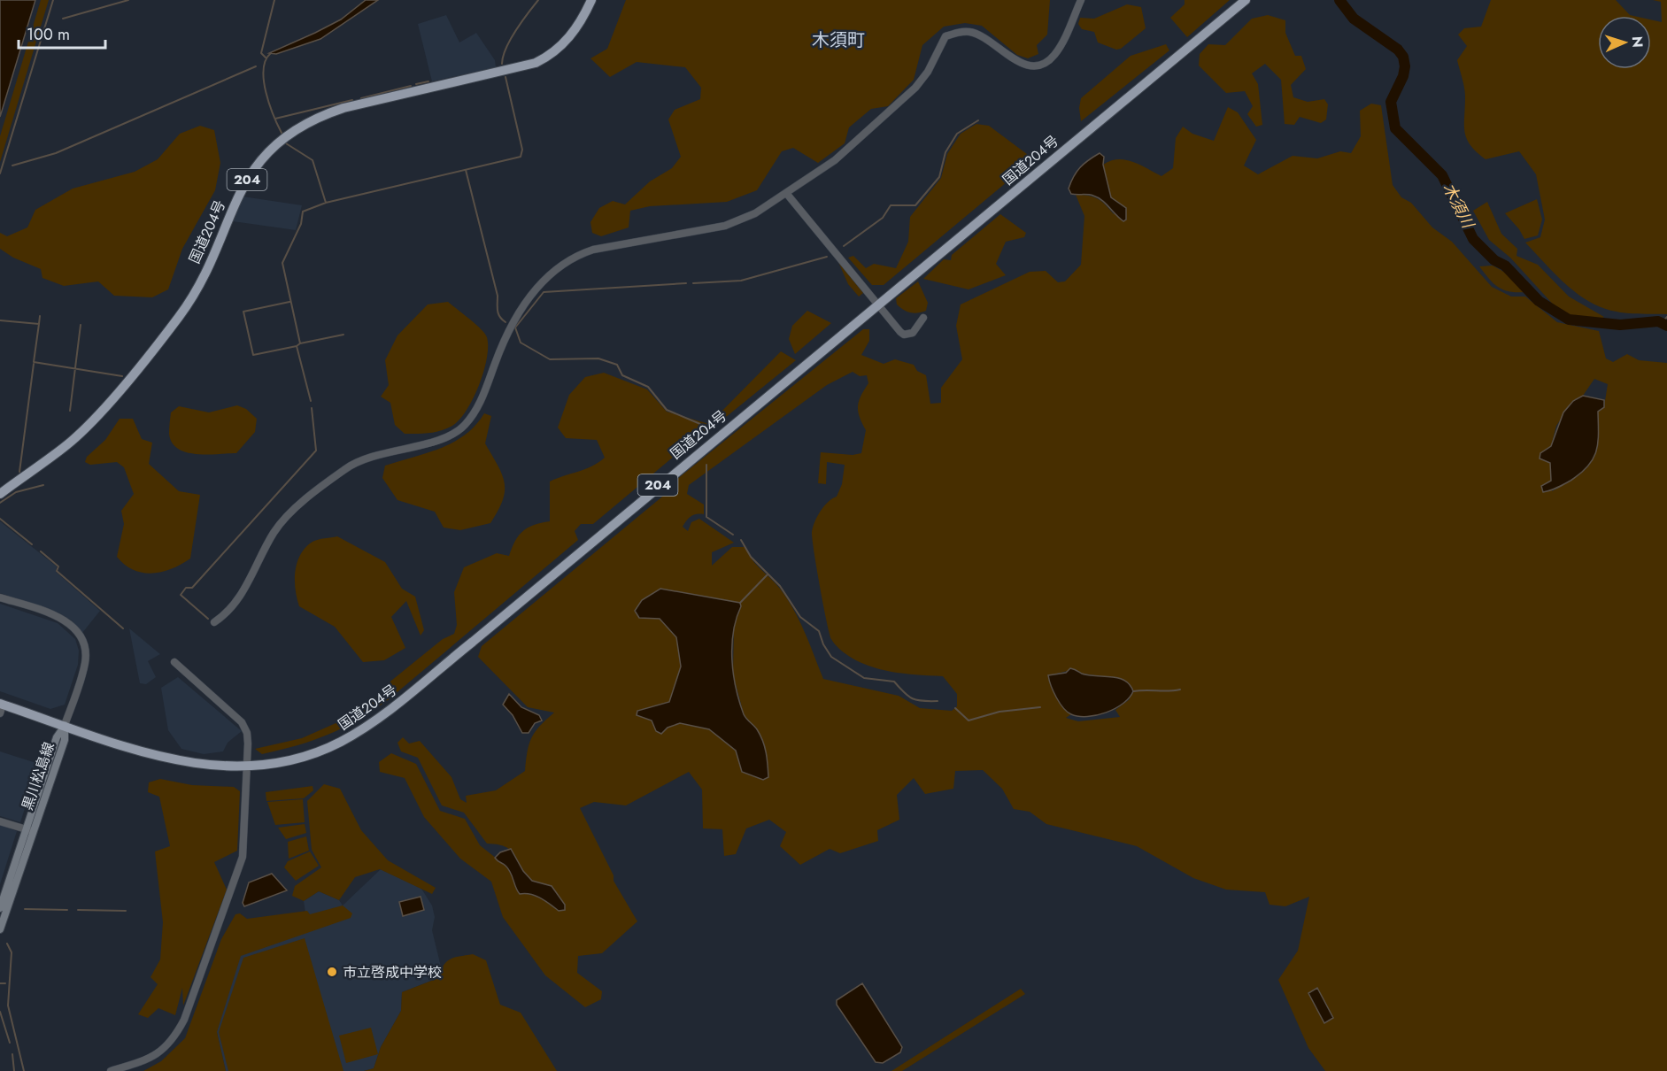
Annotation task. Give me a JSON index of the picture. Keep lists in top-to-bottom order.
{
  "streets": {
    "highway": ["国道204号", "204"],
    "main road": ["黒川松島線"]
  },
  "crossings": [
    ["国道204号", "黒川松島線"]
  ],
  "districts": ["木須町"],
  "water": ["木須川"],
  "places": ["市立啓成中学校"],
  "scale_bar": "100 m",
  "north": "right"
}
